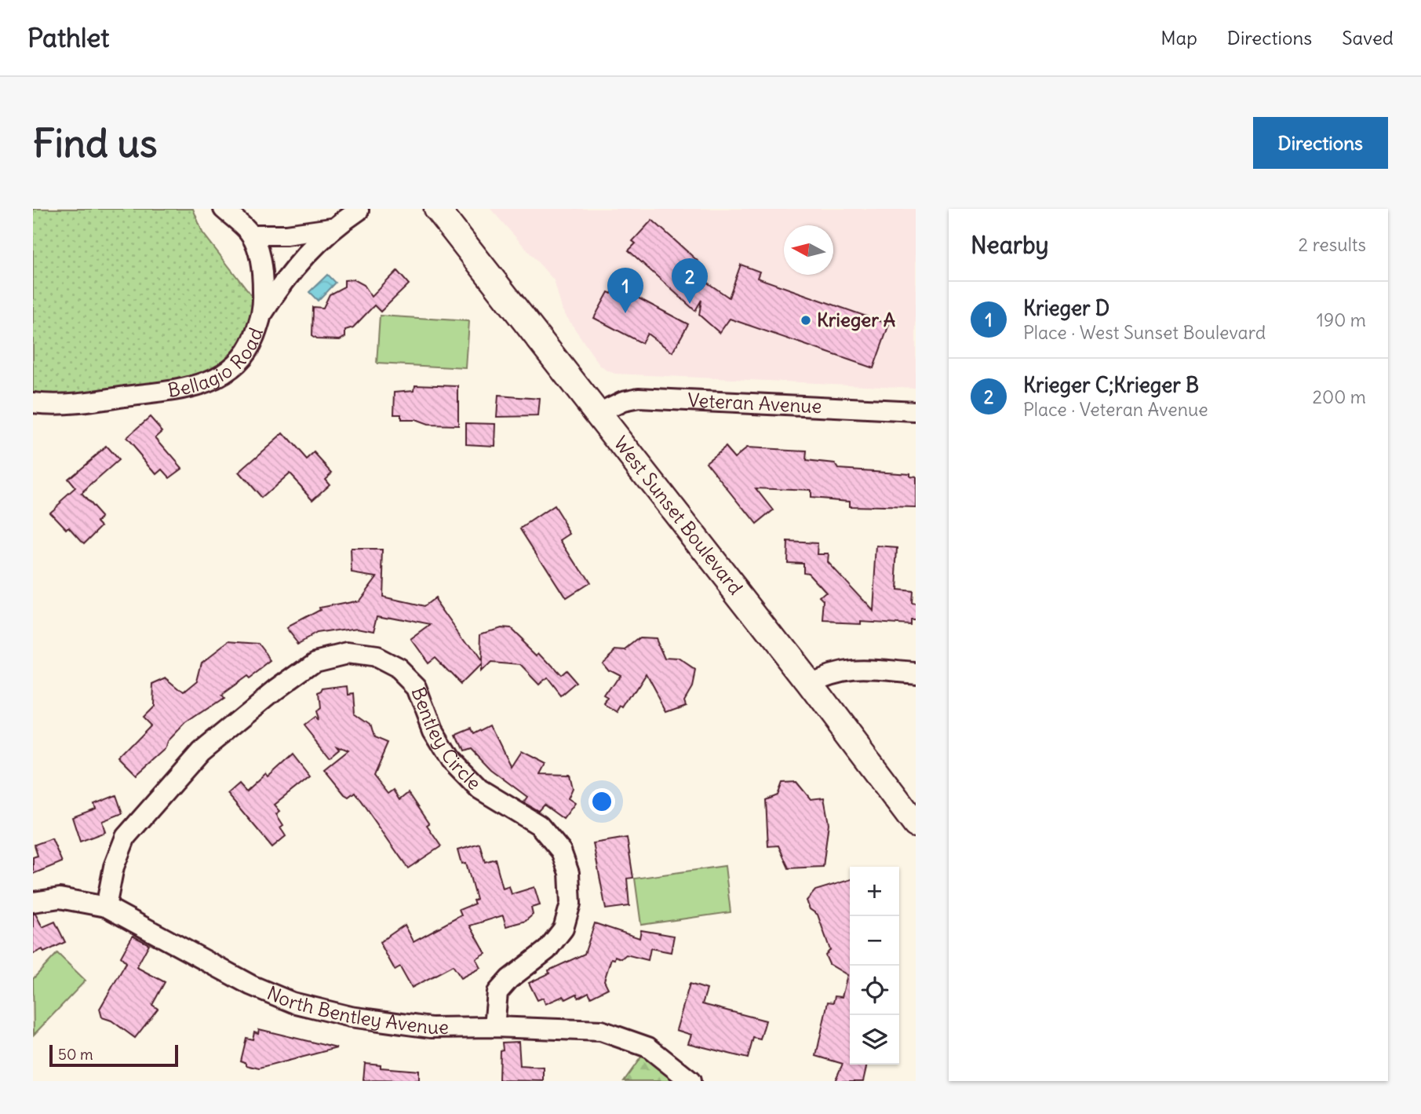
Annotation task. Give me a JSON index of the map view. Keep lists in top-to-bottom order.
{
  "streets": {
    "main road": ["West Sunset Boulevard"],
    "street": [
      "Bellagio Road",
      "Veteran Avenue",
      "Bentley Circle",
      "North Bentley Avenue"
    ]
  },
  "crossings": [
    ["Veteran Avenue", "West Sunset Boulevard"],
    ["Bentley Circle", "North Bentley Avenue"]
  ],
  "places": ["Krieger A"],
  "scale_bar": "50 m",
  "north": "left",
  "page": {
    "header": "Pathlet",
    "nav": ["Map", "Directions", "Saved"],
    "buttons": "Directions",
    "title": "Find us",
    "heading": ["Nearby", "2 results"],
    "pins": ["2", "1"],
    "list": [
      {
        "mark": "1",
        "name": "Krieger D",
        "note": "Place · West Sunset Boulevard",
        "value": "190 m"
      },
      {
        "mark": "2",
        "name": "Krieger C;Krieger B",
        "note": "Place · Veteran Avenue",
        "value": "200 m"
      }
    ],
    "map_buttons": ["+", "−"],
    "scale": "50 m"
  }
}
